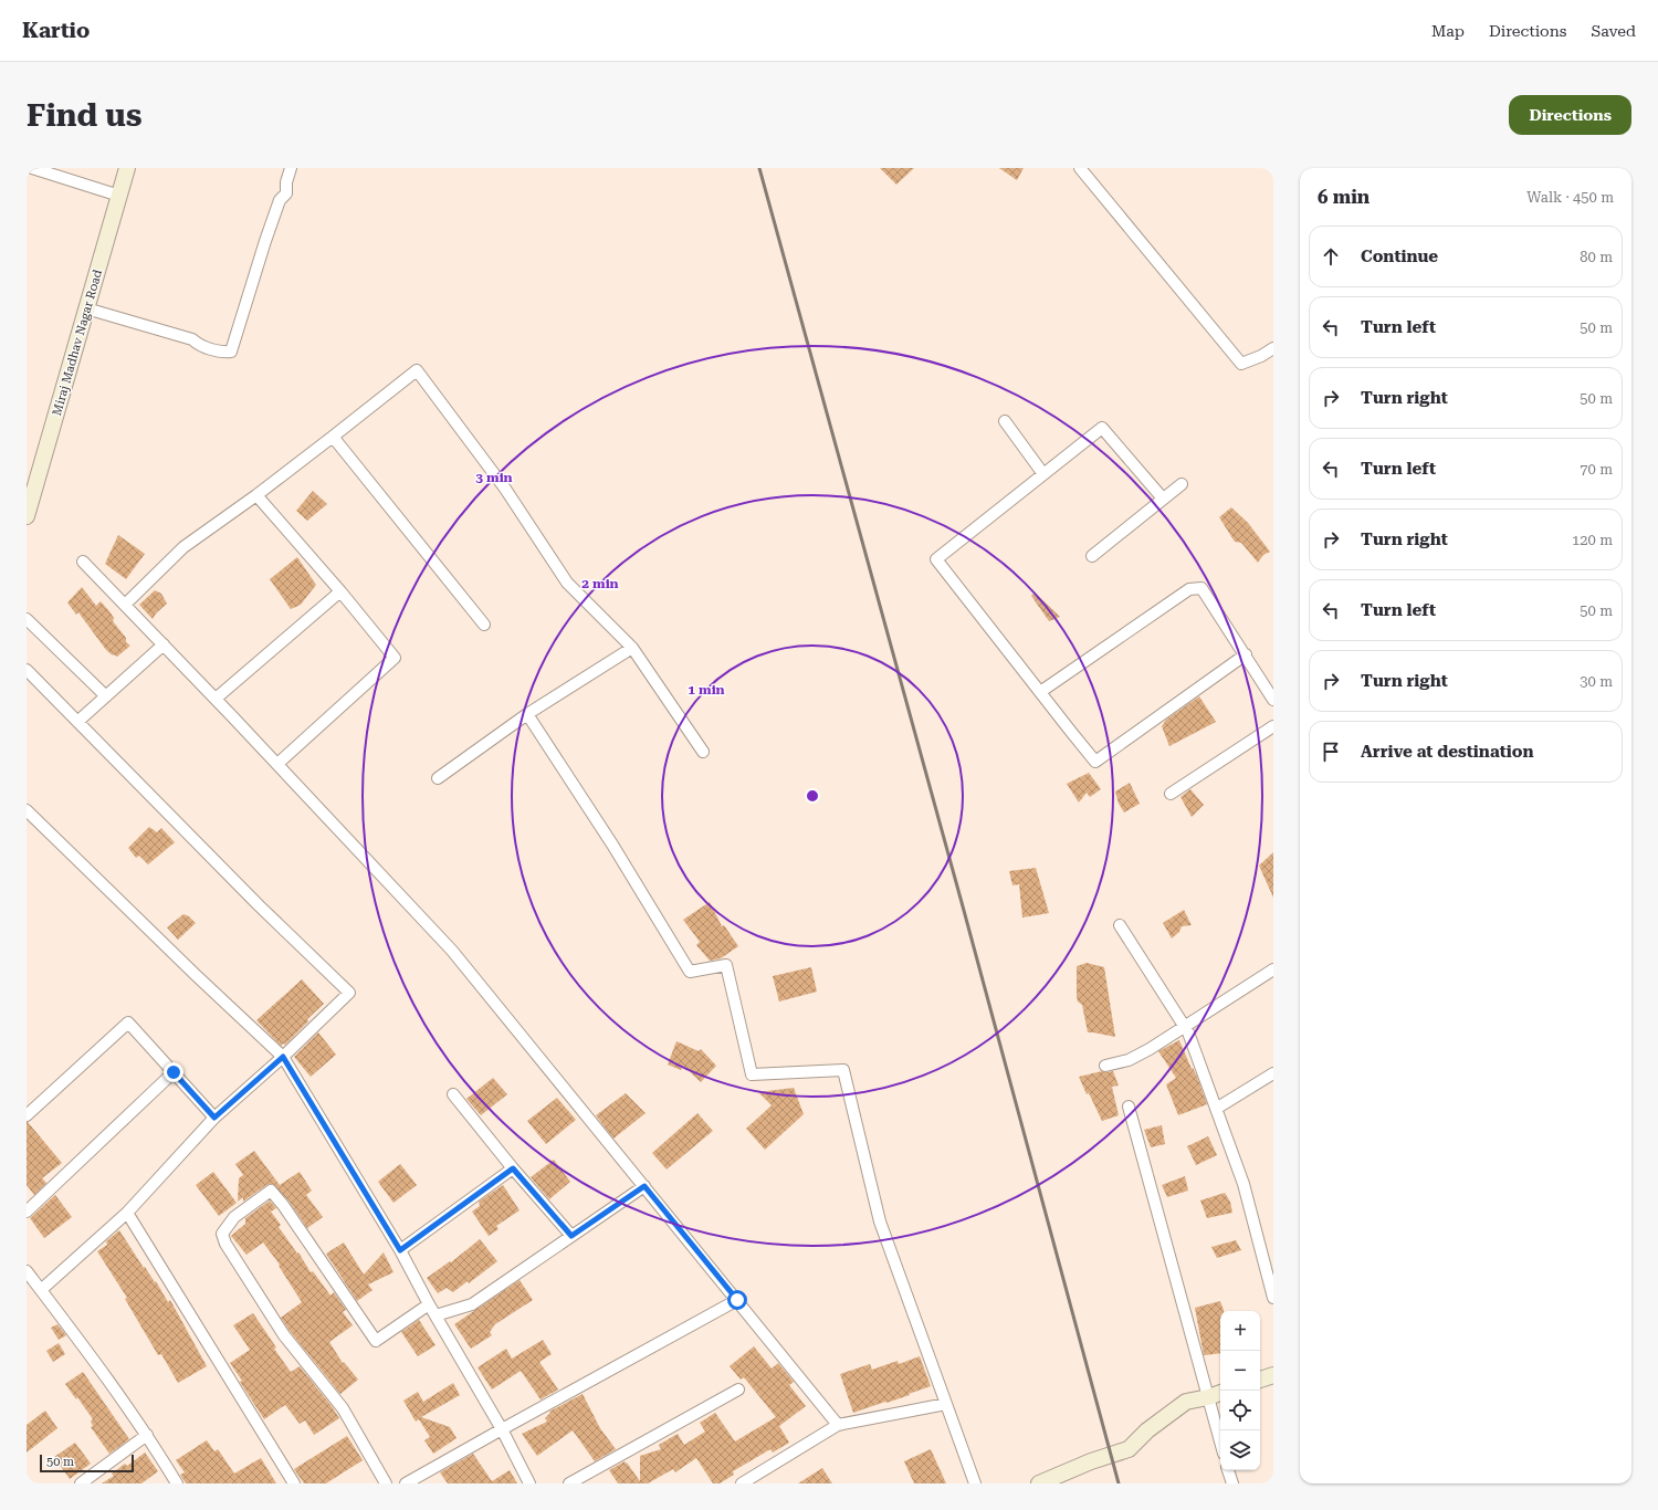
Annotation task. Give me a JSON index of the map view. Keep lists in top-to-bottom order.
{
  "streets": {
    "street": ["Miraj Madhav Nagar Road"]
  },
  "scale_bar": "50 m",
  "page": {
    "header": "Kartio",
    "nav": ["Map", "Directions", "Saved"],
    "buttons": "Directions",
    "title": "Find us",
    "heading": ["6 min", "Walk · 450 m"],
    "list": [
      ["Continue", "80 m"],
      ["Turn left", "50 m"],
      ["Turn right", "50 m"],
      ["Turn left", "70 m"],
      ["Turn right", "120 m"],
      ["Turn left", "50 m"],
      ["Turn right", "30 m"],
      "Arrive at destination"
    ],
    "map_buttons": ["+", "−"],
    "scale": "50 m"
  },
  "rings": ["3 min", "2 min", "1 min"]
}
